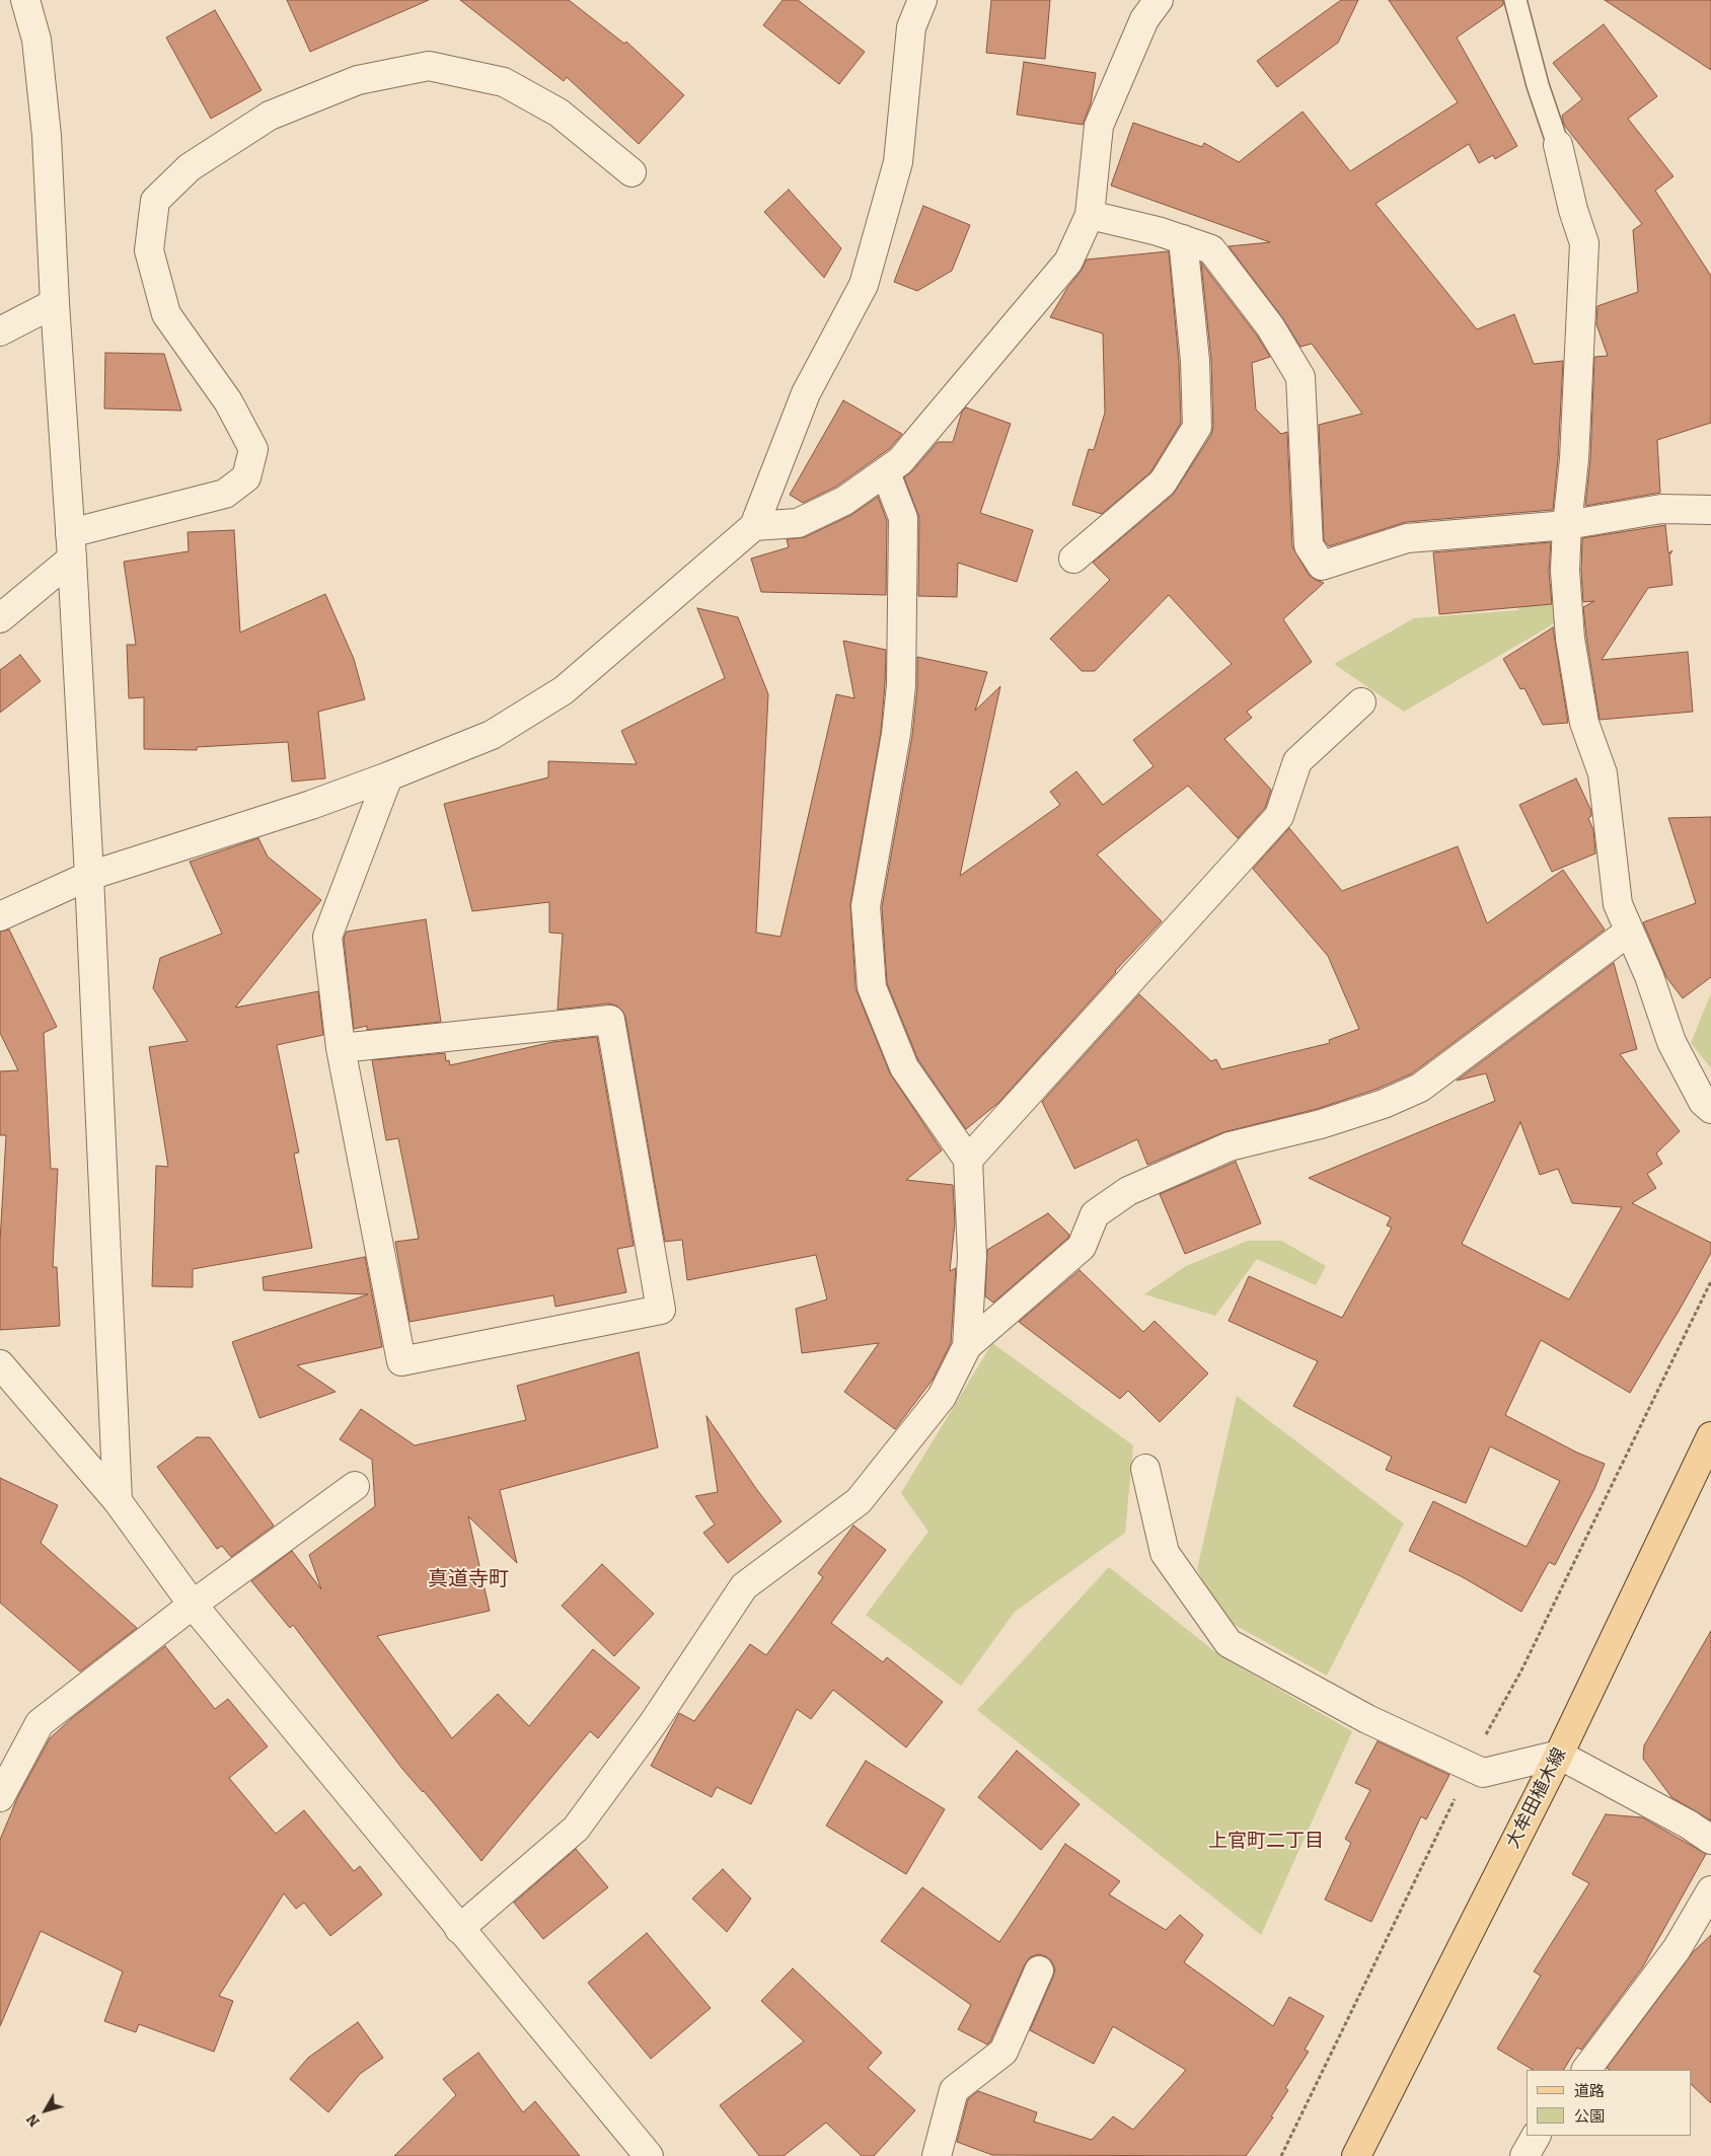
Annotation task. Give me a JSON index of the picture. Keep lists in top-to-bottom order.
{
  "streets": {
    "main road": ["大牟田植木線"]
  },
  "districts": ["真道寺町", "上官町二丁目"],
  "legend": ["道路", "公園"],
  "north": "bottom left"
}
